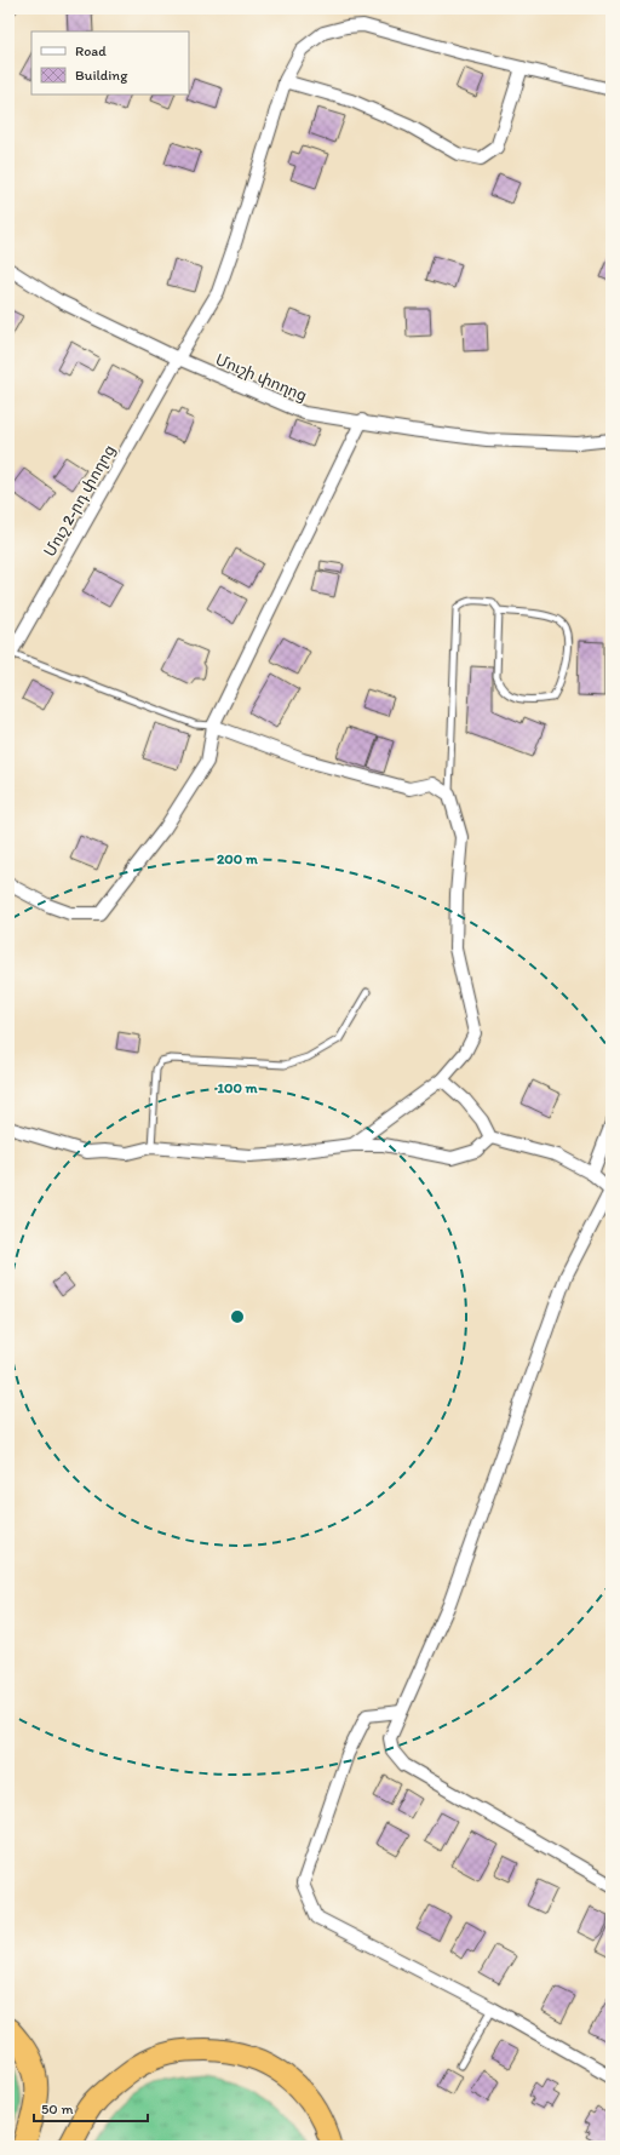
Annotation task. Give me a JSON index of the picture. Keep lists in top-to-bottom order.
{
  "streets": {
    "street": ["Մուշի փողոց", "Մուշ 2-րդ փողոց"]
  },
  "crossings": [
    ["Մուշի փողոց", "Մուշ 2-րդ փողոց"]
  ],
  "legend": ["Road", "Building"],
  "scale_bar": "50 m",
  "rings": ["200 m", "100 m"]
}
